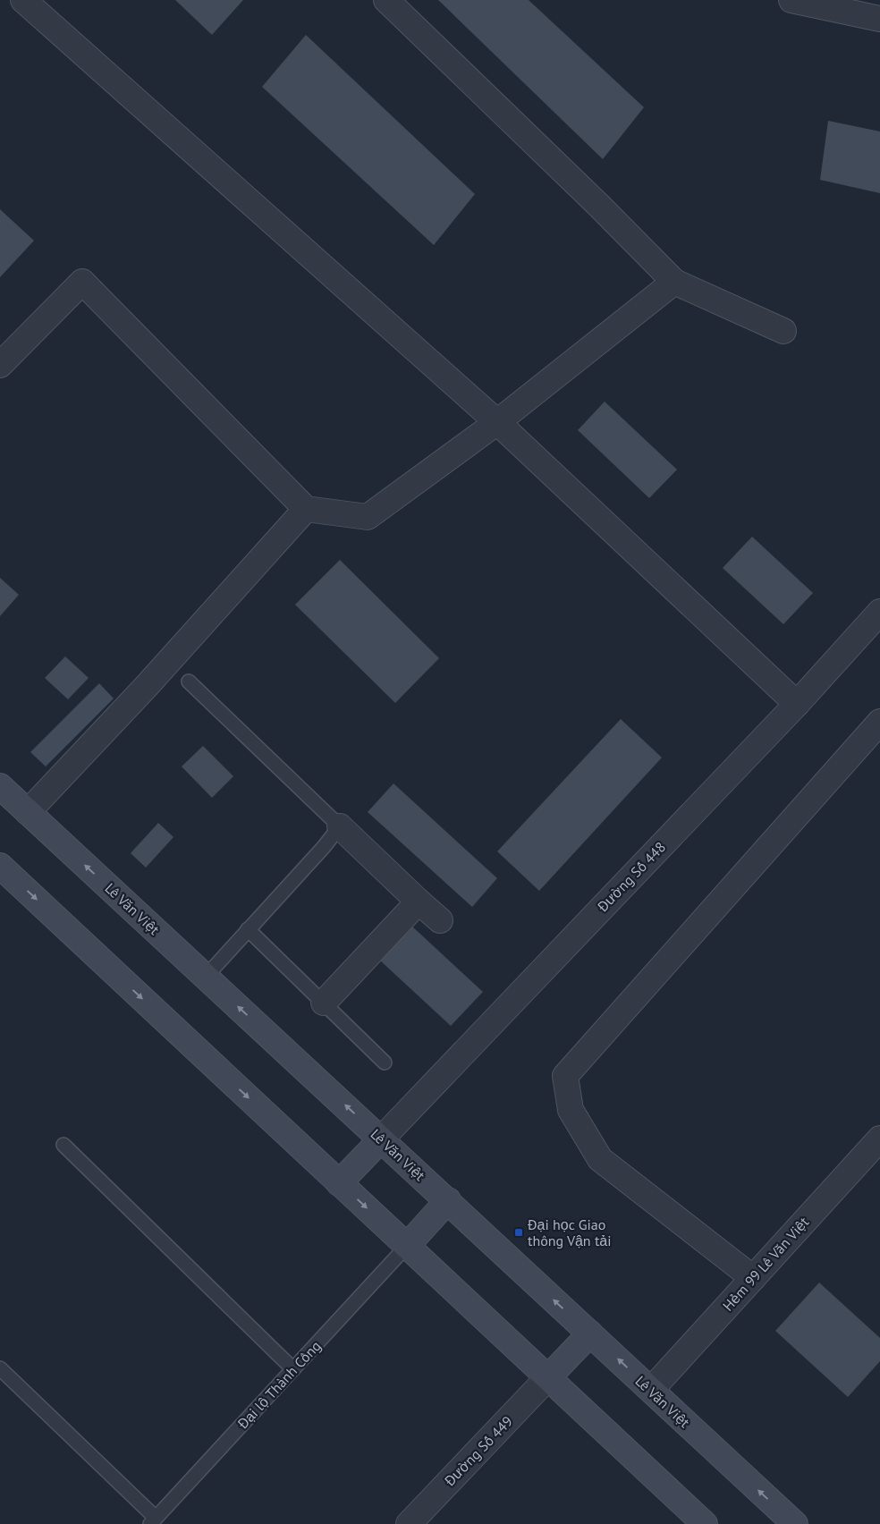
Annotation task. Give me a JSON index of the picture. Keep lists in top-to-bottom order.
{
  "streets": {
    "main road": ["Lê Văn Việt"],
    "street": ["Đường Số 448", "Hẻm 99 Lê Văn Việt", "Đường Số 449"],
    "lane": ["Đại lộ Thành Công"]
  },
  "crossings": [
    ["Đường Số 448", "Lê Văn Việt"],
    ["Lê Văn Việt", "Hẻm 99 Lê Văn Việt"]
  ],
  "places": {
    "transit": ["Đại học Giao thông Vận tải"]
  }
}
